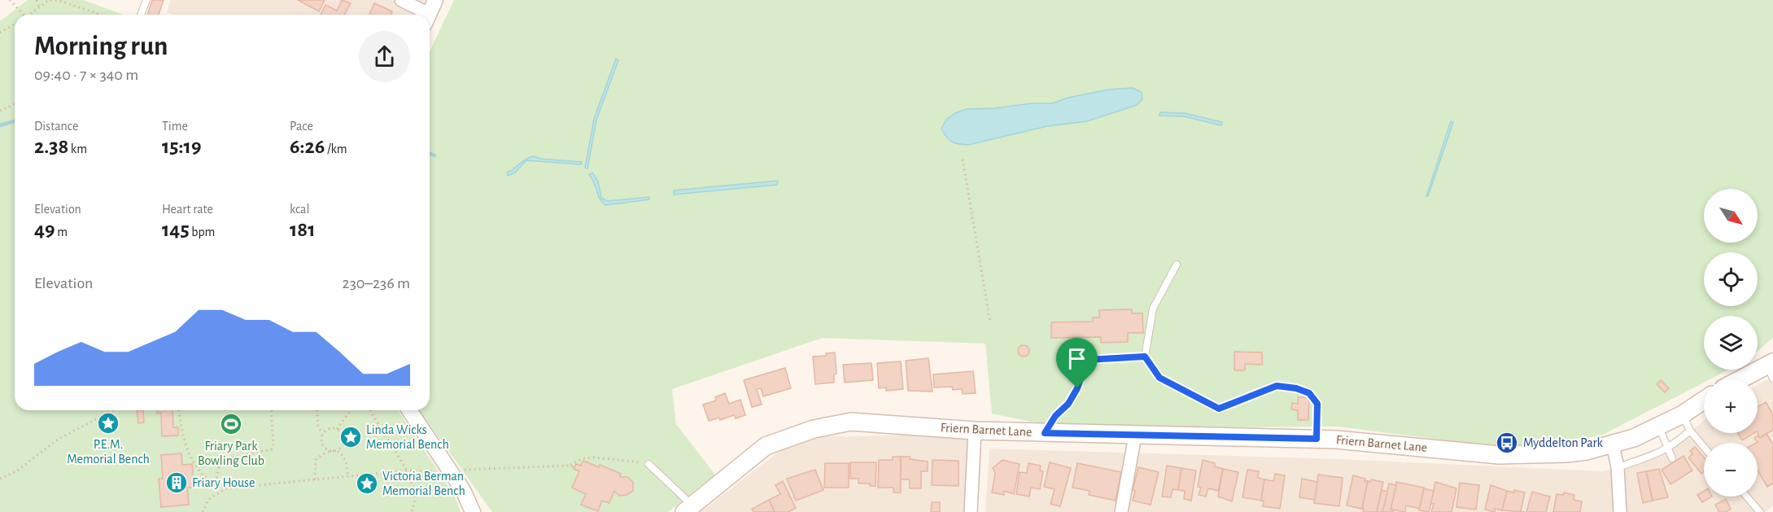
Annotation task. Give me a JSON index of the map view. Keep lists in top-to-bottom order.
{
  "streets": {
    "main road": ["Friern Barnet Lane"]
  },
  "places": {
    "place": ["P.E.M. Memorial Bench", "Linda Wicks Memorial Bench", "Victoria Berman Memorial Bench"],
    "sports": ["Friary Park Bowling Club"],
    "bus stop": ["Myddelton Park"],
    "building": ["Friary House"]
  },
  "north": "bottom right",
  "page": {
    "heading": ["Morning run", "09:40 · 7 × 340 m"],
    "stats": [
      ["Distance", "2.38 km"],
      ["Time", "15:19"],
      ["Pace", "6:26 /km"],
      ["Elevation", "49 m"],
      ["Heart rate", "145 bpm"],
      ["kcal", "181"]
    ],
    "map_buttons": ["+", "−"],
    "chart": ["Elevation", "230–236 m"]
  }
}
